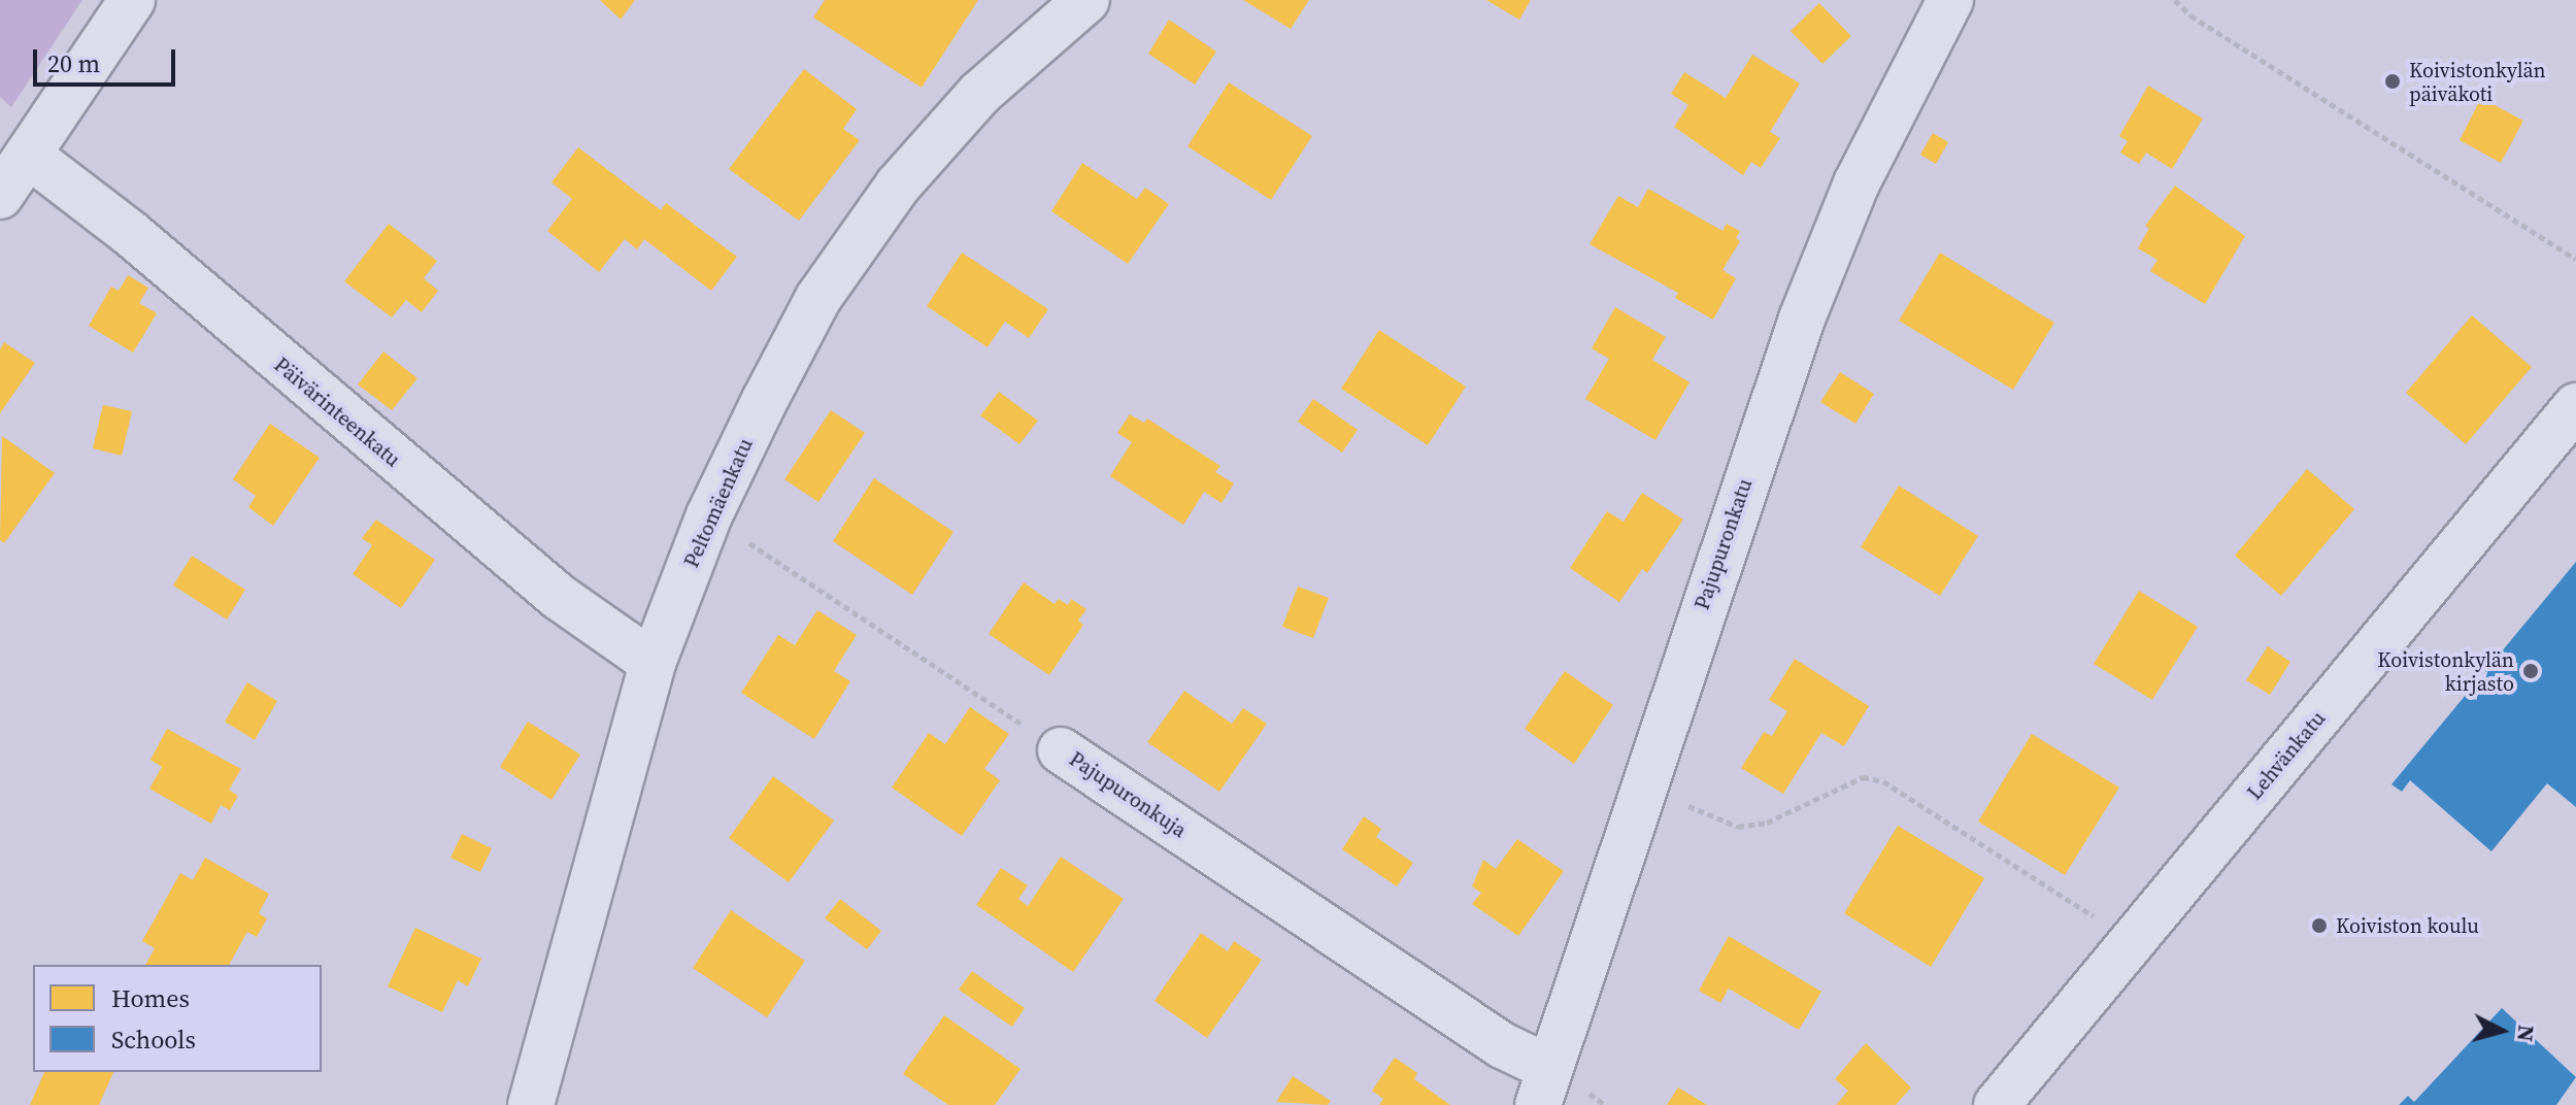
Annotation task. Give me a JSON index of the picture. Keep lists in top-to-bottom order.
{
  "streets": {
    "street": [
      "Päivärinteenkatu",
      "Peltomäenkatu",
      "Pajupuronkatu",
      "Lehvänkatu",
      "Pajupuronkuja"
    ]
  },
  "crossings": [
    ["Päivärinteenkatu", "Peltomäenkatu"],
    ["Peltomäenkatu", "Pajupuronkuja"],
    ["Pajupuronkatu", "Pajupuronkuja"]
  ],
  "places": ["Koivistonkylän päiväkoti", "Koivistonkylän kirjasto", "Koiviston koulu"],
  "legend": ["Homes", "Schools"],
  "scale_bar": "20 m",
  "north": "right"
}
